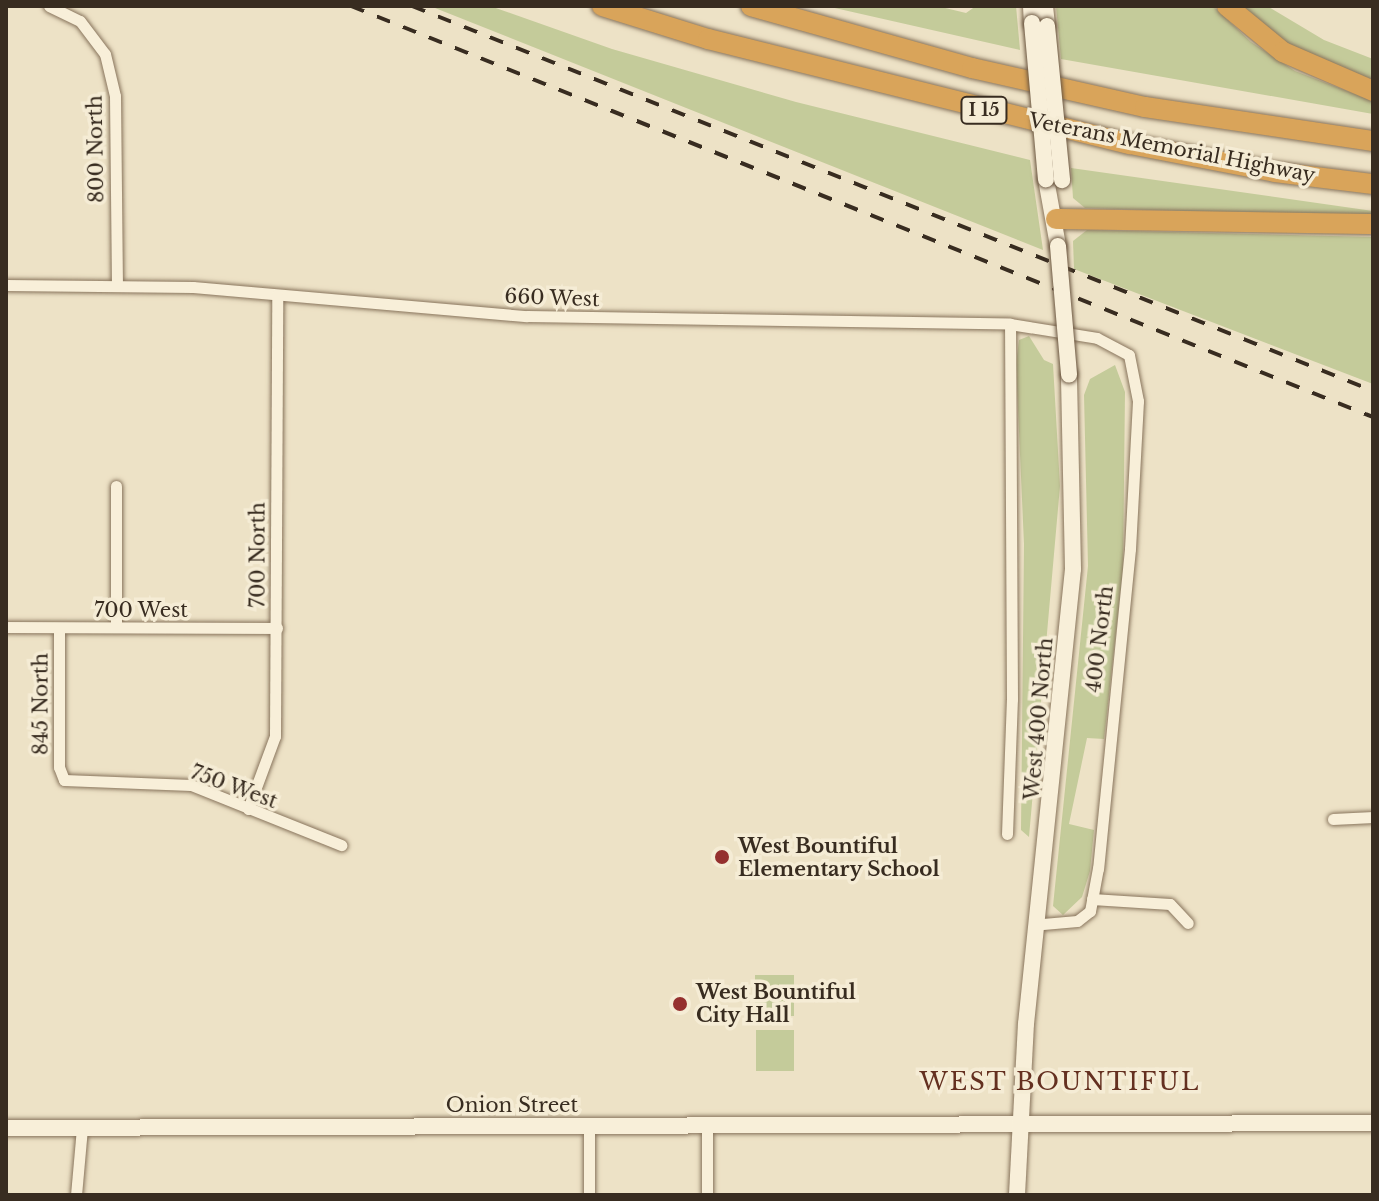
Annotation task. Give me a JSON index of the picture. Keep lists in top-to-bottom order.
{
  "streets": {
    "highway": ["I 15", "Veterans Memorial Highway"],
    "street": [
      "800 North",
      "660 West",
      "700 North",
      "700 West",
      "400 North",
      "845 North",
      "West 400 North",
      "750 West",
      "Onion Street"
    ]
  },
  "crossings": [
    ["800 North", "660 West"],
    ["660 West", "700 North"],
    ["660 West", "400 North"],
    ["700 North", "700 West"],
    ["700 North", "750 West"],
    ["700 West", "845 North"],
    ["845 North", "750 West"],
    ["West 400 North", "Onion Street"]
  ],
  "districts": ["WEST BOUNTIFUL"],
  "places": ["West Bountiful Elementary School", "West Bountiful City Hall"]
}
